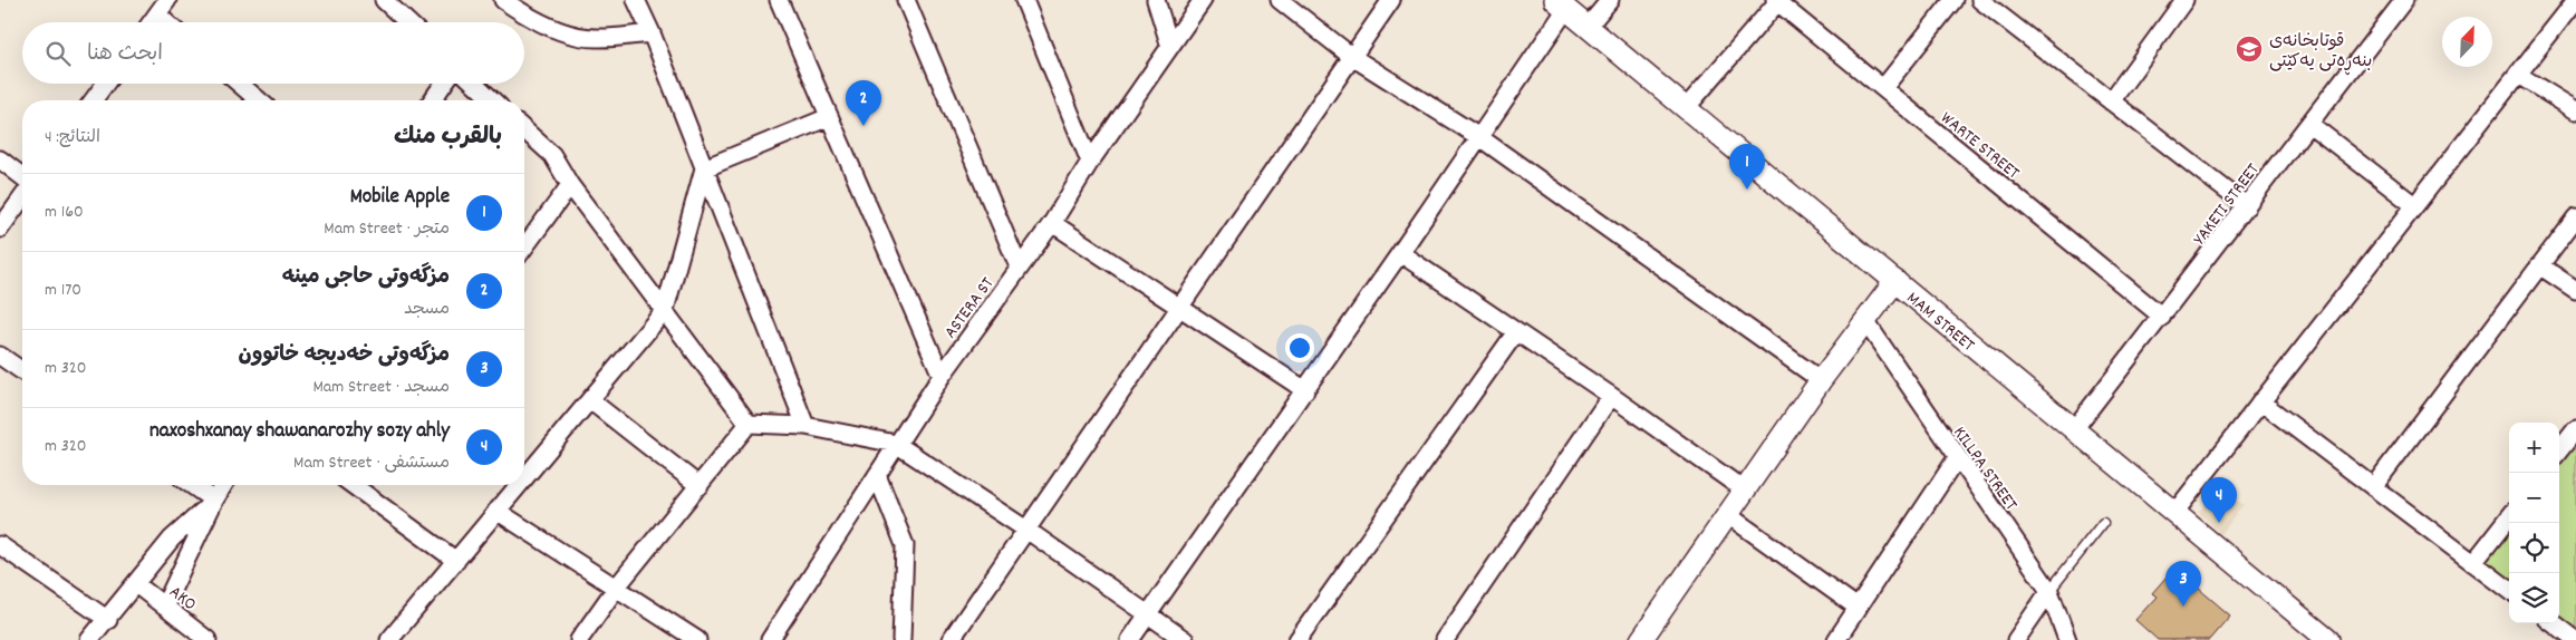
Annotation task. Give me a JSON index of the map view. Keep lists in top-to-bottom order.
{
  "streets": {
    "street": [
      "WARTE STREET",
      "YAKETI STREET",
      "ASTERA ST",
      "MAM STREET",
      "KILLPA STREET",
      "AKO"
    ]
  },
  "crossings": [
    ["WARTE STREET", "YAKETI STREET"],
    ["YAKETI STREET", "MAM STREET"]
  ],
  "places": {
    "school or university": ["قوتابخانەی بنەڕەتی یەکێتی"]
  },
  "north": "top right",
  "page": {
    "search": "ابحث هنا",
    "pins": [
      "2",
      "1",
      "4",
      "3"
    ],
    "heading": ["بالقرب منك", "النتائج: 4"],
    "list": [
      {
        "mark": "1",
        "name": "Mobile Apple",
        "note": "متجر · Mam Street",
        "value": "160 m"
      },
      {
        "mark": "2",
        "name": "مزگەوتی حاجی مینە",
        "note": "مسجد",
        "value": "170 m"
      },
      {
        "mark": "3",
        "name": "مزگەوتی خەدیجە خاتوون",
        "note": "مسجد · Mam Street",
        "value": "320 m"
      },
      {
        "mark": "4",
        "name": "naxoshxanay shawanarozhy sozy ahly",
        "note": "مستشفى · Mam Street",
        "value": "320 m"
      }
    ],
    "map_buttons": ["+", "−"]
  }
}
